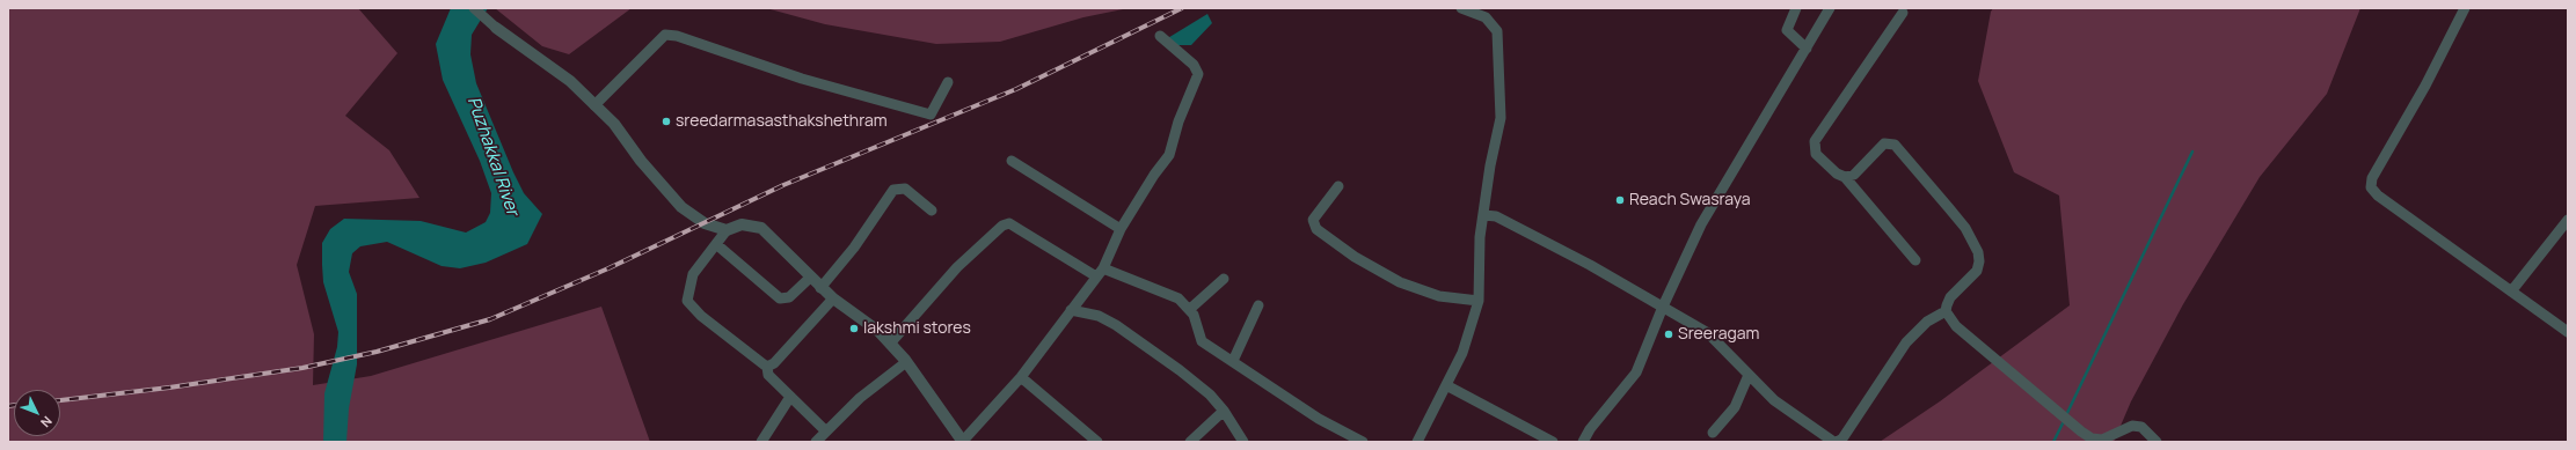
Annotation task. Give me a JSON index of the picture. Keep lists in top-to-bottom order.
{
  "water": ["Puzhakkal River"],
  "places": [
    "sreedarmasasthakshethram",
    "Reach Swasraya",
    "lakshmi stores",
    "Sreeragam"
  ],
  "north": "bottom right"
}
